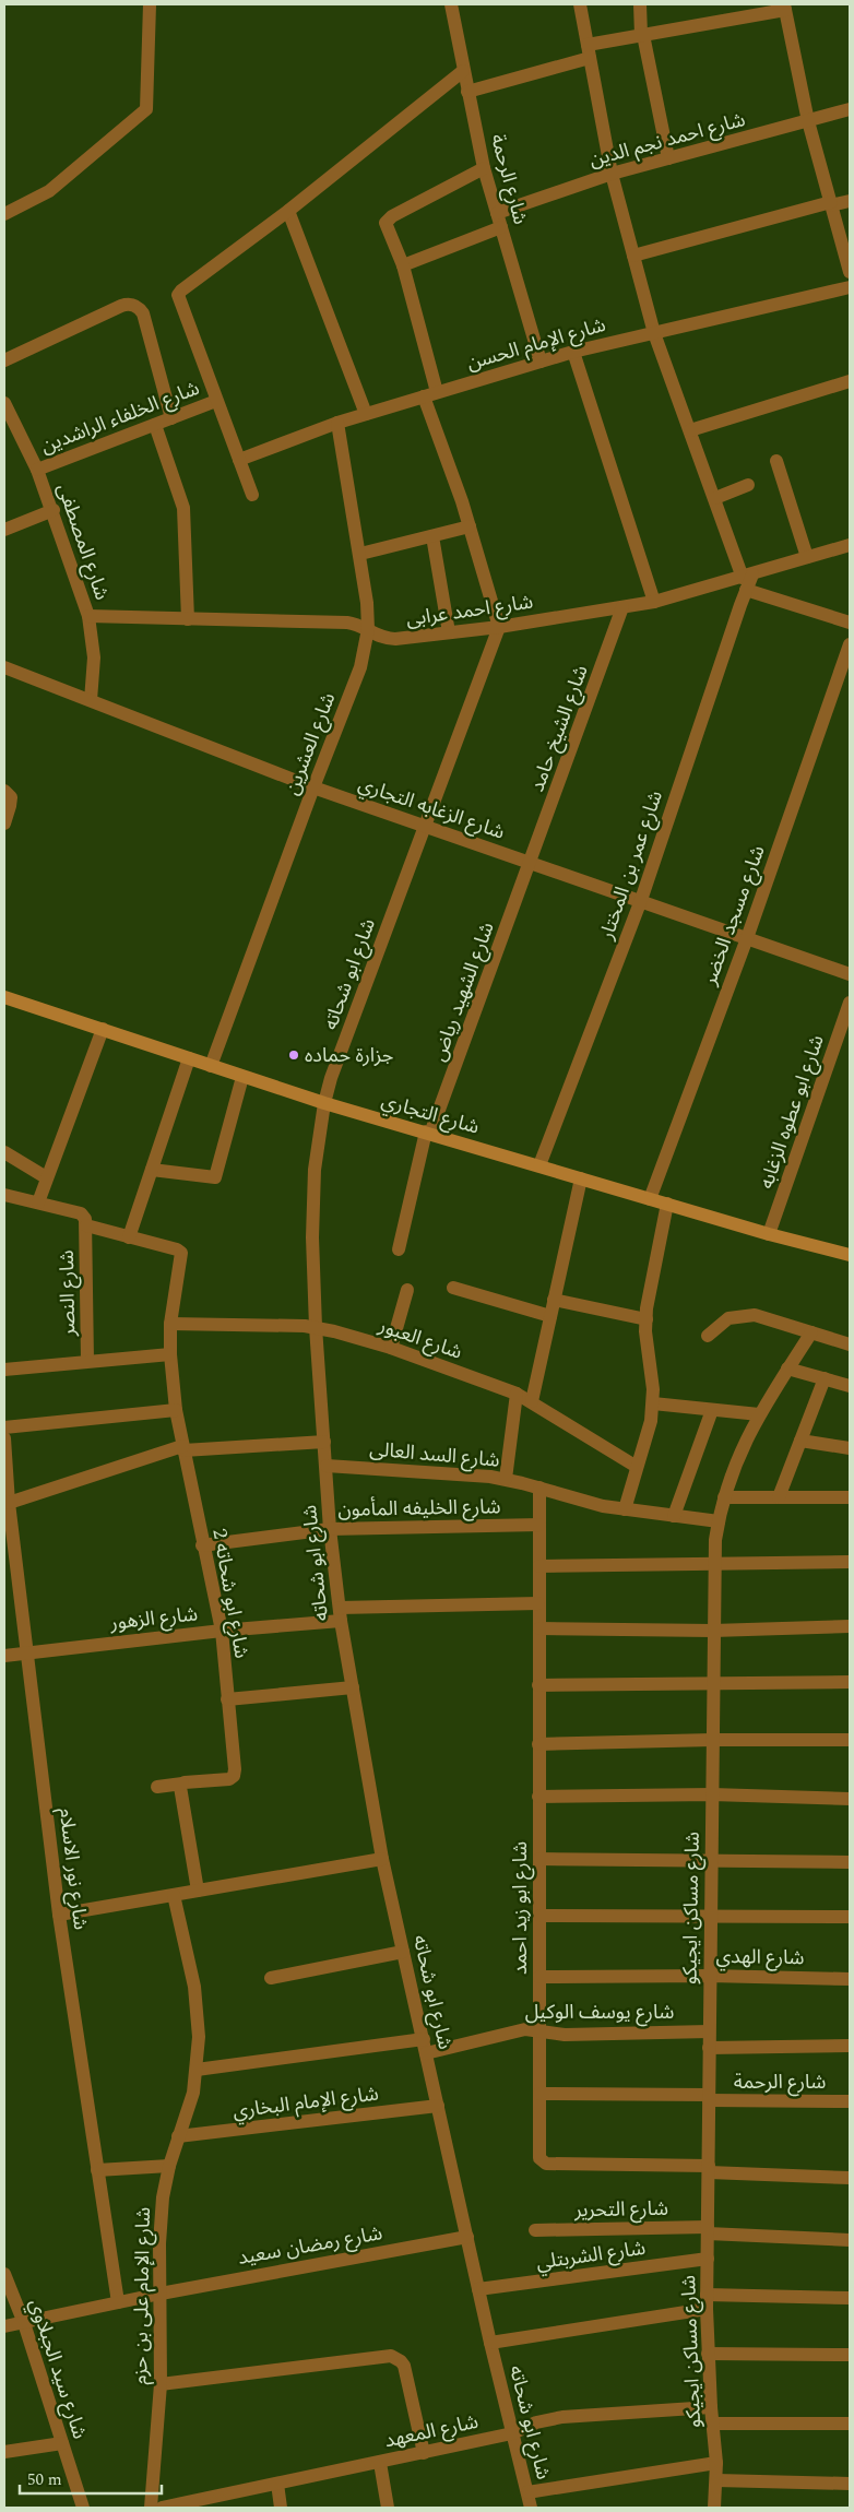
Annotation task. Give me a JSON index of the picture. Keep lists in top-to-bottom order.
{
  "streets": {
    "street": [
      "شارع احمد نجم الدين",
      "شارع الرحمة",
      "شارع الإمام الحسن",
      "شارع الخلفاء الراشدين",
      "شارع المصطفى",
      "شارع احمد عرابى",
      "شارع الشيخ حامد",
      "شارع العشرين",
      "شارع الزغابه التجاري",
      "شارع عمر بن المختار",
      "شارع مسجد الخضر",
      "شارع ابو شحاته",
      "شارع الشهيد رياض",
      "شارع ابو عطوه الزغابه",
      "شارع التجاري",
      "شارع النصر",
      "شارع العبور",
      "شارع السد العالى",
      "شارع الخليفه المأمون",
      "شارع ابو شحاته 2",
      "شارع الزهور",
      "شارع نور الاسلام",
      "شارع ابو زيد احمد",
      "شارع مساكن ايجيكو",
      "شارع الهدي",
      "شارع يوسف الوكيل",
      "شارع الإمام البخاري",
      "شارع التحرير",
      "شارع رمضان سعيد",
      "شارع الشربتلي",
      "شارع الإمام على بن حزم",
      "شارع سيد الجبلاوي",
      "شارع المعهد"
    ]
  },
  "crossings": [
    ["شارع احمد نجم الدين", "شارع الرحمة"],
    ["شارع الرحمة", "شارع الإمام الحسن"],
    ["شارع الرحمة", "شارع ابو زيد احمد"],
    ["شارع الرحمة", "شارع مساكن ايجيكو"],
    ["شارع الإمام الحسن", "شارع العشرين"],
    ["شارع الخلفاء الراشدين", "شارع المصطفى"],
    ["شارع المصطفى", "شارع احمد عرابى"],
    ["شارع المصطفى", "شارع الزغابه التجاري"],
    ["شارع احمد عرابى", "شارع الشيخ حامد"],
    ["شارع احمد عرابى", "شارع العشرين"],
    ["شارع احمد عرابى", "شارع عمر بن المختار"],
    ["شارع احمد عرابى", "شارع ابو شحاته"],
    ["شارع الشيخ حامد", "شارع الزغابه التجاري"],
    ["شارع الشيخ حامد", "شارع الشهيد رياض"],
    ["شارع العشرين", "شارع الزغابه التجاري"],
    ["شارع العشرين", "شارع التجاري"],
    ["شارع الزغابه التجاري", "شارع عمر بن المختار"],
    ["شارع الزغابه التجاري", "شارع مسجد الخضر"],
    ["شارع الزغابه التجاري", "شارع ابو شحاته"],
    ["شارع الزغابه التجاري", "شارع الشهيد رياض"],
    ["شارع عمر بن المختار", "شارع التجاري"],
    ["شارع مسجد الخضر", "شارع التجاري"],
    ["شارع ابو شحاته", "شارع التجاري"],
    ["شارع ابو شحاته", "شارع العبور"],
    ["شارع ابو شحاته", "شارع السد العالى"],
    ["شارع ابو شحاته", "شارع الخليفه المأمون"],
    ["شارع ابو شحاته", "شارع الزهور"],
    ["شارع ابو شحاته", "شارع يوسف الوكيل"],
    ["شارع ابو شحاته", "شارع الإمام البخاري"],
    ["شارع ابو شحاته", "شارع رمضان سعيد"],
    ["شارع ابو شحاته", "شارع الشربتلي"],
    ["شارع ابو شحاته", "شارع المعهد"],
    ["شارع الشهيد رياض", "شارع التجاري"],
    ["شارع ابو عطوه الزغابه", "شارع التجاري"],
    ["شارع العبور", "شارع ابو شحاته 2"],
    ["شارع السد العالى", "شارع ابو زيد احمد"],
    ["شارع الخليفه المأمون", "شارع ابو شحاته 2"],
    ["شارع الخليفه المأمون", "شارع ابو زيد احمد"],
    ["شارع ابو شحاته 2", "شارع الزهور"],
    ["شارع الزهور", "شارع نور الاسلام"],
    ["شارع الزهور", "شارع ابو زيد احمد"],
    ["شارع نور الاسلام", "شارع رمضان سعيد"],
    ["شارع ابو زيد احمد", "شارع مساكن ايجيكو"],
    ["شارع ابو زيد احمد", "شارع الهدي"],
    ["شارع ابو زيد احمد", "شارع يوسف الوكيل"],
    ["شارع مساكن ايجيكو", "شارع الهدي"],
    ["شارع مساكن ايجيكو", "شارع يوسف الوكيل"],
    ["شارع مساكن ايجيكو", "شارع التحرير"],
    ["شارع مساكن ايجيكو", "شارع الشربتلي"],
    ["شارع مساكن ايجيكو", "شارع المعهد"],
    ["شارع يوسف الوكيل", "شارع الإمام على بن حزم"],
    ["شارع الإمام البخاري", "شارع الإمام على بن حزم"],
    ["شارع رمضان سعيد", "شارع الإمام على بن حزم"],
    ["شارع رمضان سعيد", "شارع سيد الجبلاوي"]
  ],
  "places": ["جزارة حماده"],
  "scale_bar": "50 m"
}
